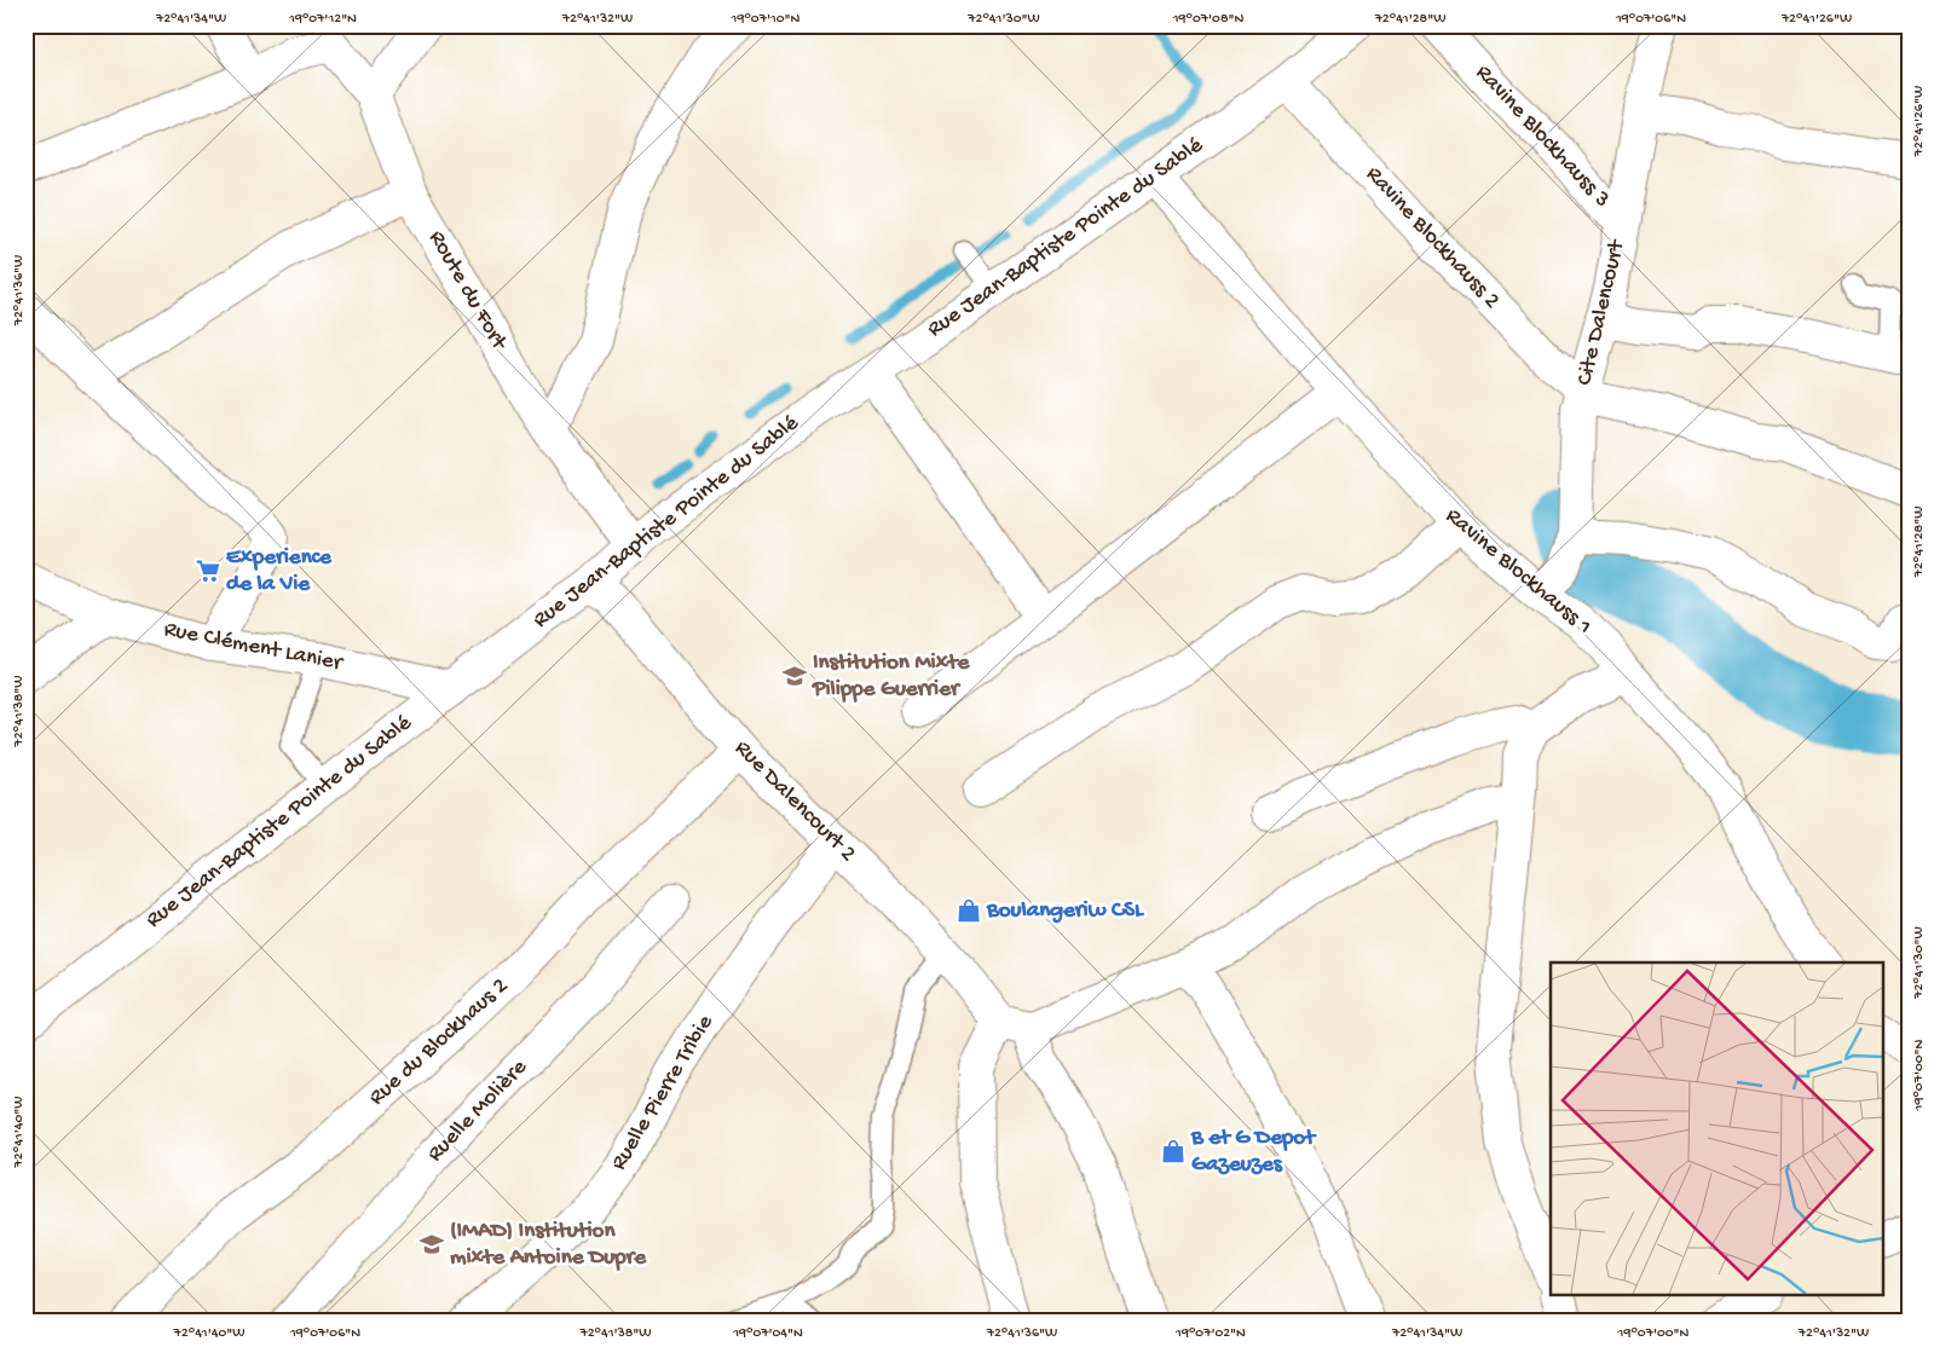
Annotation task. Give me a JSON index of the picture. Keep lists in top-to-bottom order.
{
  "streets": {
    "street": [
      "Ravine Blockhauss 3",
      "Rue Jean-Baptiste Pointe du Sablé",
      "Ravine Blockhauss 2",
      "Route du Fort",
      "Cite Dalencourt",
      "Ravine Blockhauss 1",
      "Rue Clément Lanier",
      "Rue Dalencourt 2",
      "Rue du Blockhaus 2",
      "Ruelle Pierre Tribie",
      "Ruelle Molière"
    ]
  },
  "crossings": [
    ["Ravine Blockhauss 3", "Cite Dalencourt"],
    ["Rue Jean-Baptiste Pointe du Sablé", "Ravine Blockhauss 2"],
    ["Rue Jean-Baptiste Pointe du Sablé", "Route du Fort"],
    ["Rue Jean-Baptiste Pointe du Sablé", "Ravine Blockhauss 1"],
    ["Rue Jean-Baptiste Pointe du Sablé", "Rue Clément Lanier"],
    ["Rue Jean-Baptiste Pointe du Sablé", "Rue Dalencourt 2"],
    ["Ravine Blockhauss 2", "Cite Dalencourt"],
    ["Cite Dalencourt", "Ravine Blockhauss 1"],
    ["Rue Dalencourt 2", "Rue du Blockhaus 2"],
    ["Rue Dalencourt 2", "Ruelle Pierre Tribie"]
  ],
  "places": {
    "supermarket": ["Experience de la Vie"],
    "school or university": ["Institution Mixte Pilippe Guerrier", "(IMAD) Institution mixte Antoine Dupre"],
    "shop": ["Boulangeriw CSL", "B et G Depot Gazeuzes"]
  },
  "coordinates": [
    "72°41'34\"W",
    "19°07'12\"N",
    "72°41'32\"W",
    "19°07'10\"N",
    "72°41'30\"W",
    "19°07'08\"N",
    "72°41'28\"W",
    "19°07'06\"N",
    "72°41'26\"W",
    "72°41'36\"W",
    "72°41'38\"W",
    "19°07'00\"N",
    "72°41'40\"W",
    "19°07'04\"N",
    "19°07'02\"N"
  ]
}
